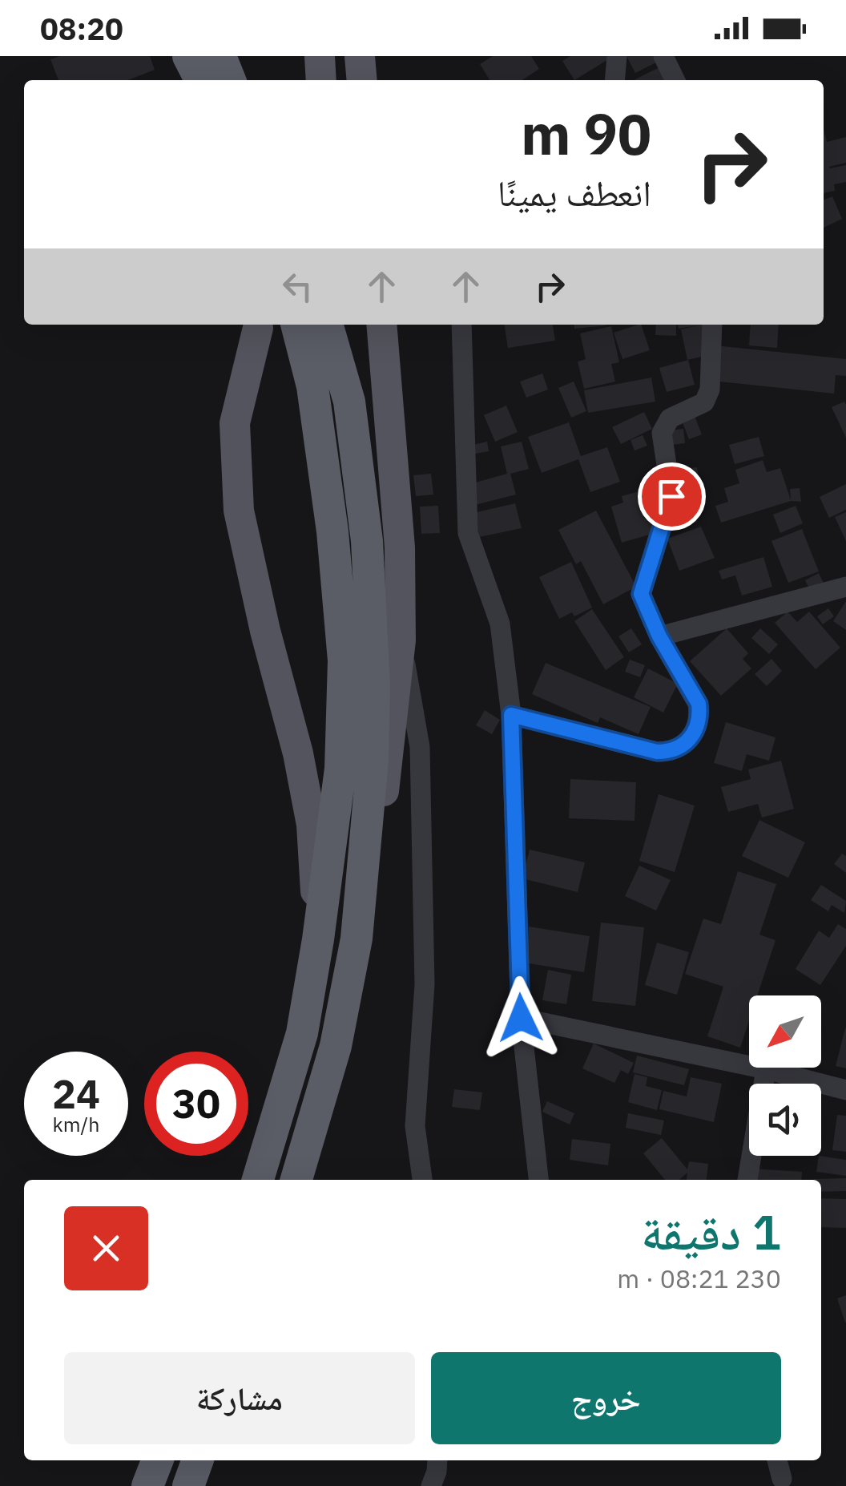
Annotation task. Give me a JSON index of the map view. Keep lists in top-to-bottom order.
{
  "north": "bottom left",
  "page": {
    "status": "08:20",
    "turn": ["90 m", "انعطف يمينًا"],
    "speed": "24 km/h",
    "limit": "30",
    "heading": ["1 دقيقة", "230 m · 08:21"],
    "buttons": ["خروج", "مشاركة"]
  }
}
